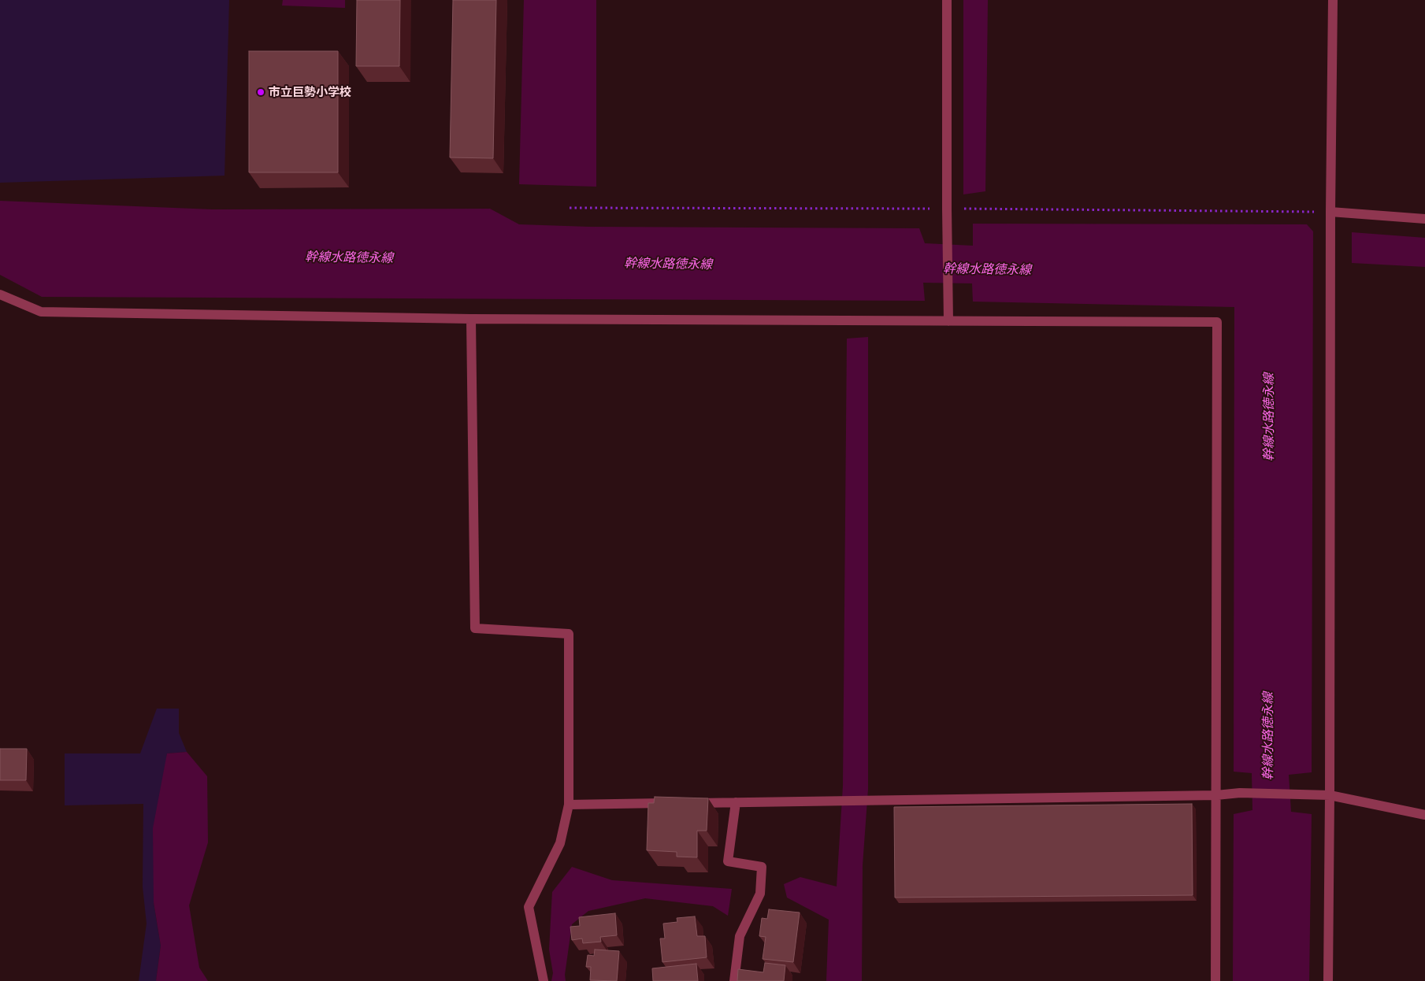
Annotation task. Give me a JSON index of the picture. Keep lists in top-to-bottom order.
{
  "water": ["幹線水路徳永線"],
  "places": ["市立巨勢小学校"]
}
